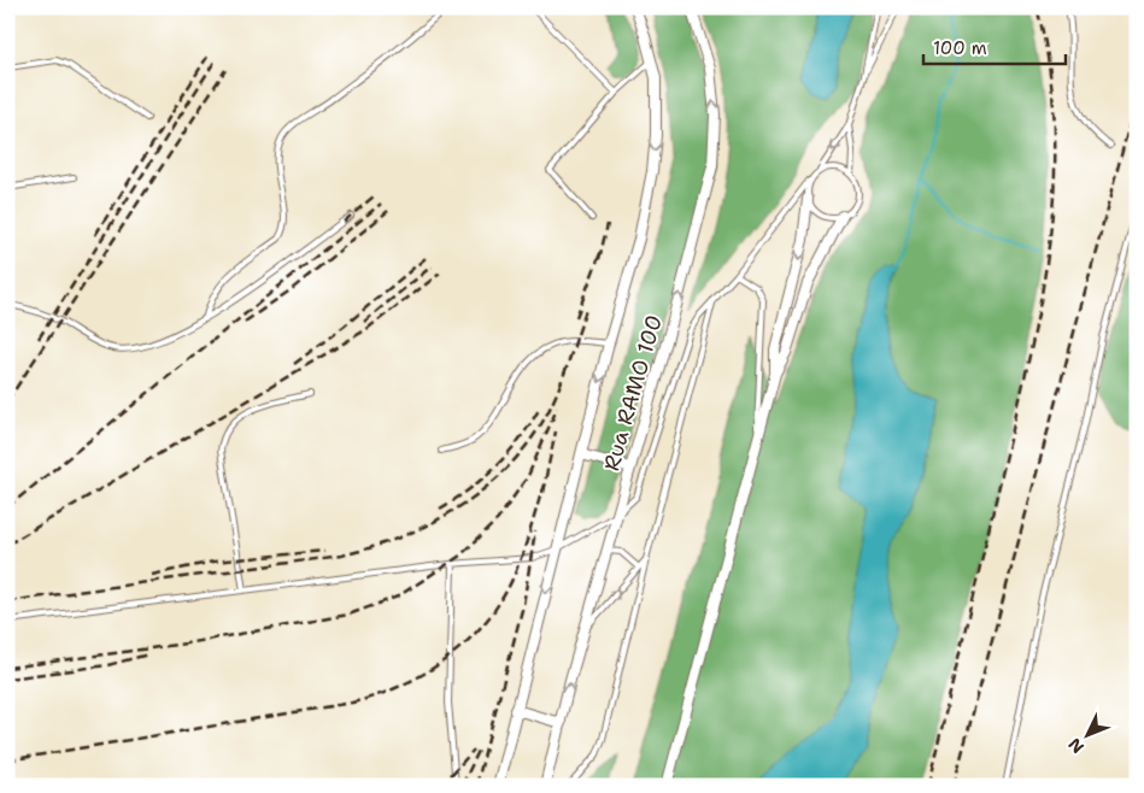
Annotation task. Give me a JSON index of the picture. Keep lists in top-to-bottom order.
{
  "streets": {
    "street": ["Rua RAMO 100"]
  },
  "scale_bar": "100 m",
  "north": "bottom left"
}
